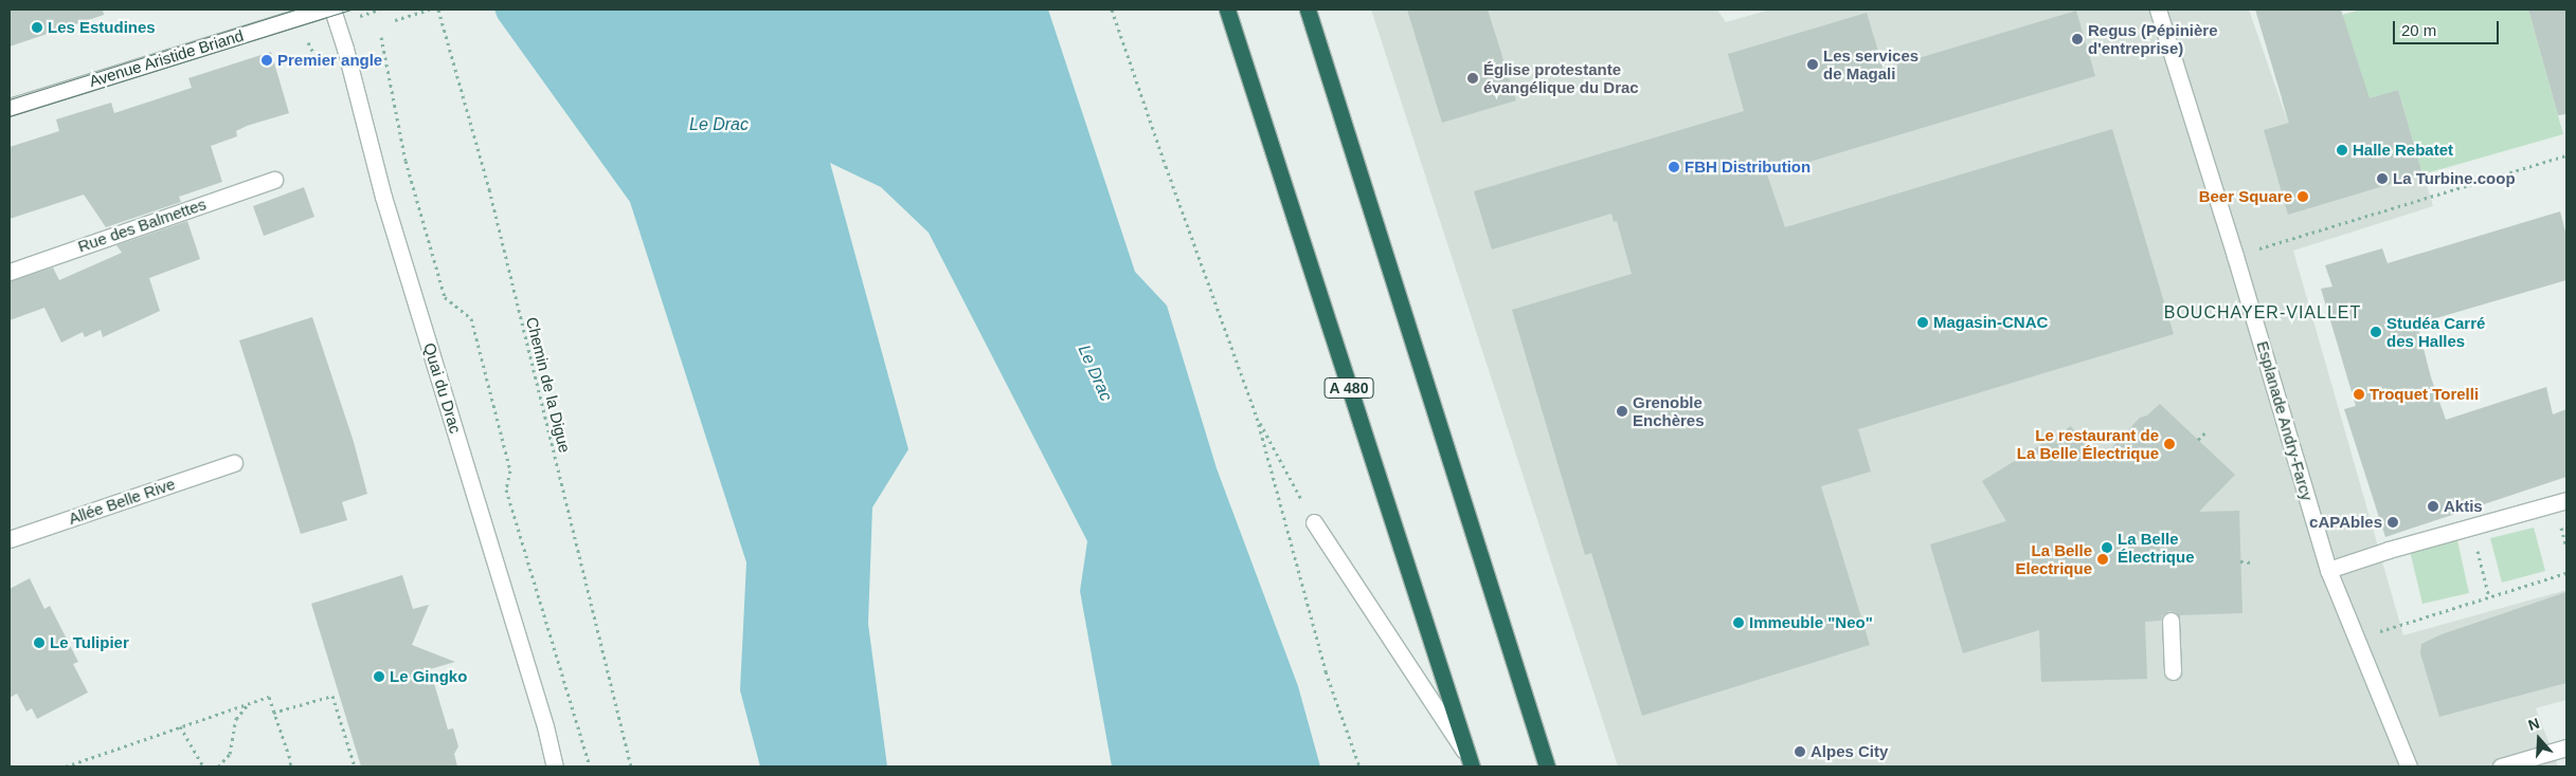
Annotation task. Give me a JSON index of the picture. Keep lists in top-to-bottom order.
{
  "streets": {
    "highway": ["A 480"],
    "street": [
      "Avenue Aristide Briand",
      "Rue des Balmettes",
      "Quai du Drac",
      "Esplanade Andry-Farcy",
      "Allée Belle Rive"
    ],
    "path": ["Chemin de la Digue"]
  },
  "districts": ["BOUCHAYER-VIALLET"],
  "water": ["Le Drac"],
  "places": [
    "Les Estudines",
    "Regus (Pépinière d'entreprise)",
    "Premier angle",
    "Les services de Magali",
    "Église protestante évangélique du Drac",
    "Halle Rebatet",
    "FBH Distribution",
    "La Turbine.coop",
    "Beer Square",
    "Magasin-CNAC",
    "Studéa Carré des Halles",
    "Troquet Torelli",
    "Grenoble Enchères",
    "Le restaurant de La Belle Électrique",
    "Aktis",
    "cAPAbles",
    "La Belle Électrique",
    "La Belle Electrique",
    "Immeuble \"Neo\"",
    "Le Tulipier",
    "Le Gingko",
    "Alpes City"
  ],
  "scale_bar": "20 m",
  "north": "top"
}
